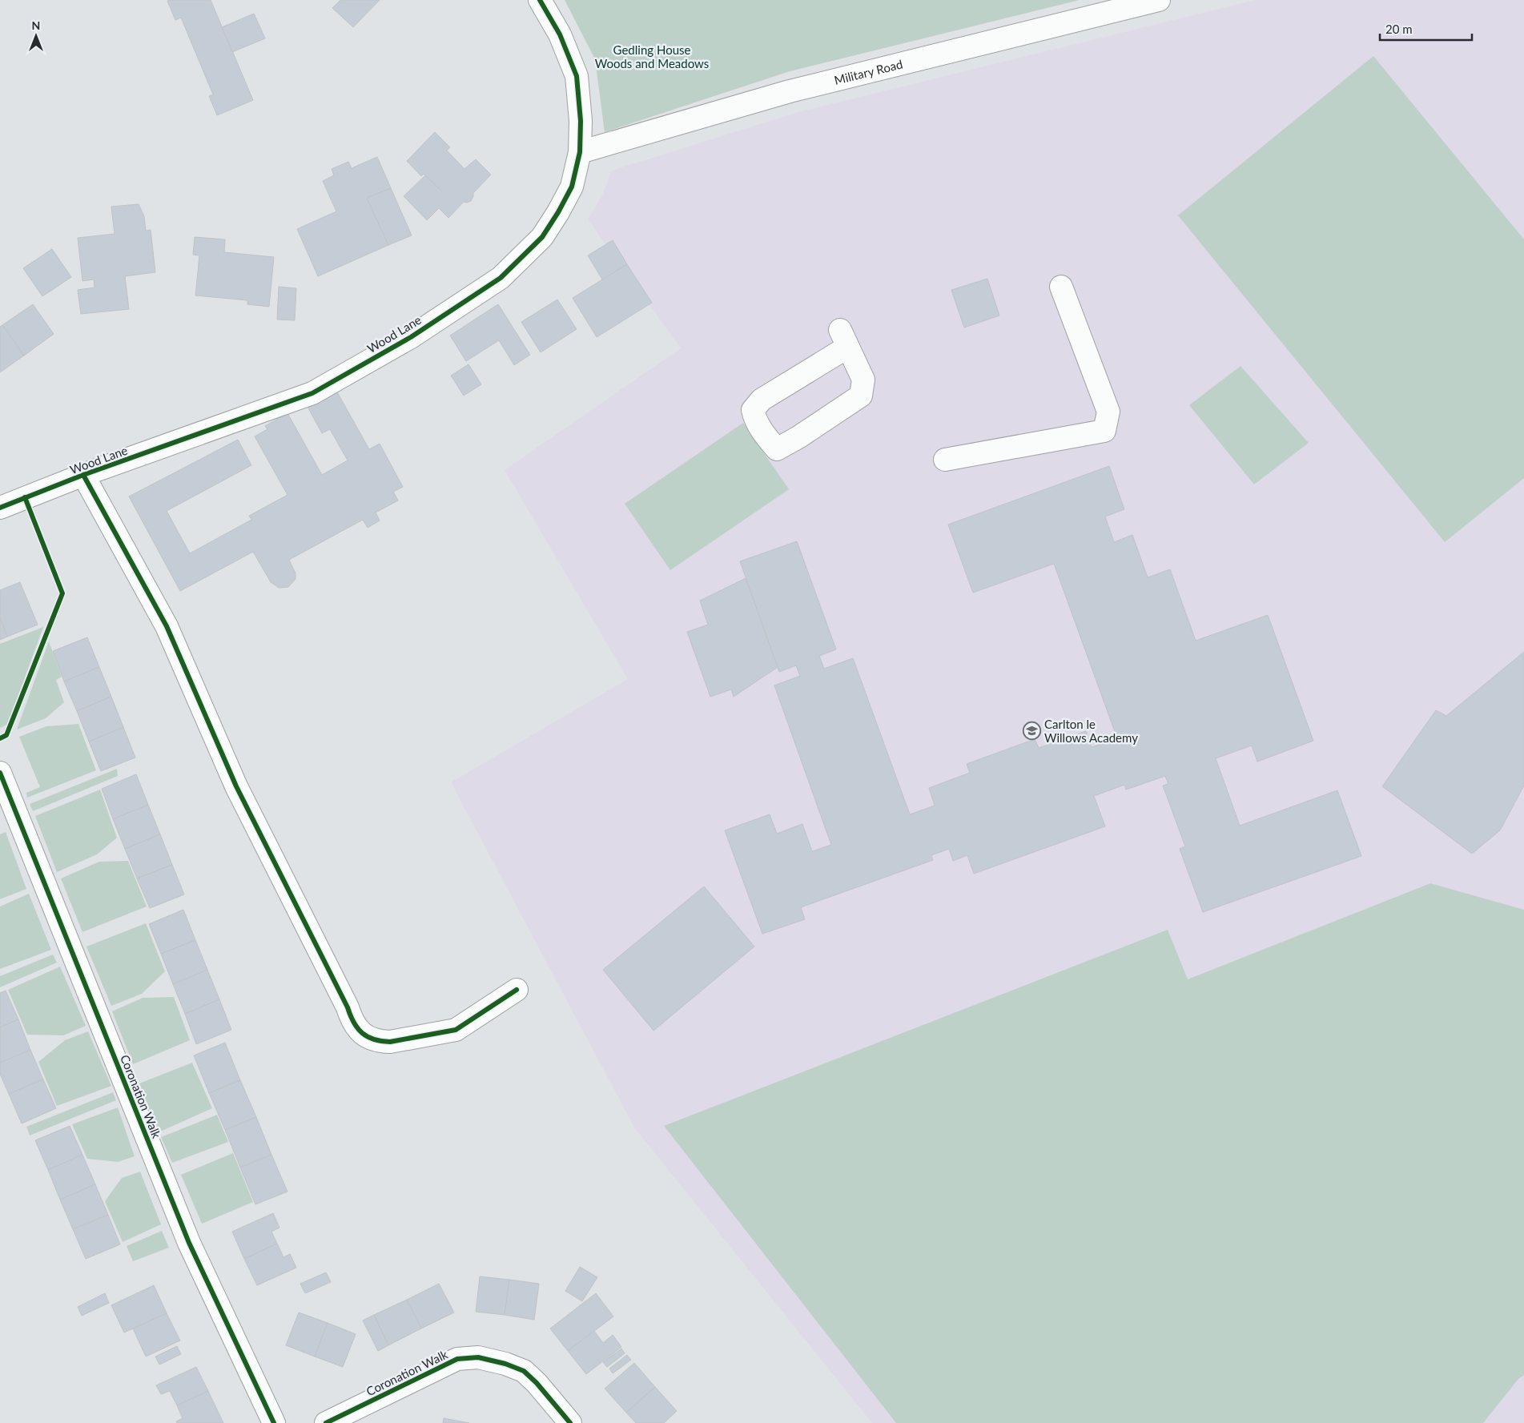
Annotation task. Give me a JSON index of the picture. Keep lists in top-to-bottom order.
{
  "streets": {
    "street": ["Military Road", "Wood Lane", "Coronation Walk"]
  },
  "crossings": [
    ["Military Road", "Wood Lane"]
  ],
  "parks": ["Gedling House Woods and Meadows"],
  "places": {
    "school or university": ["Carlton le Willows Academy"]
  },
  "scale_bar": "20 m",
  "north": "top"
}
